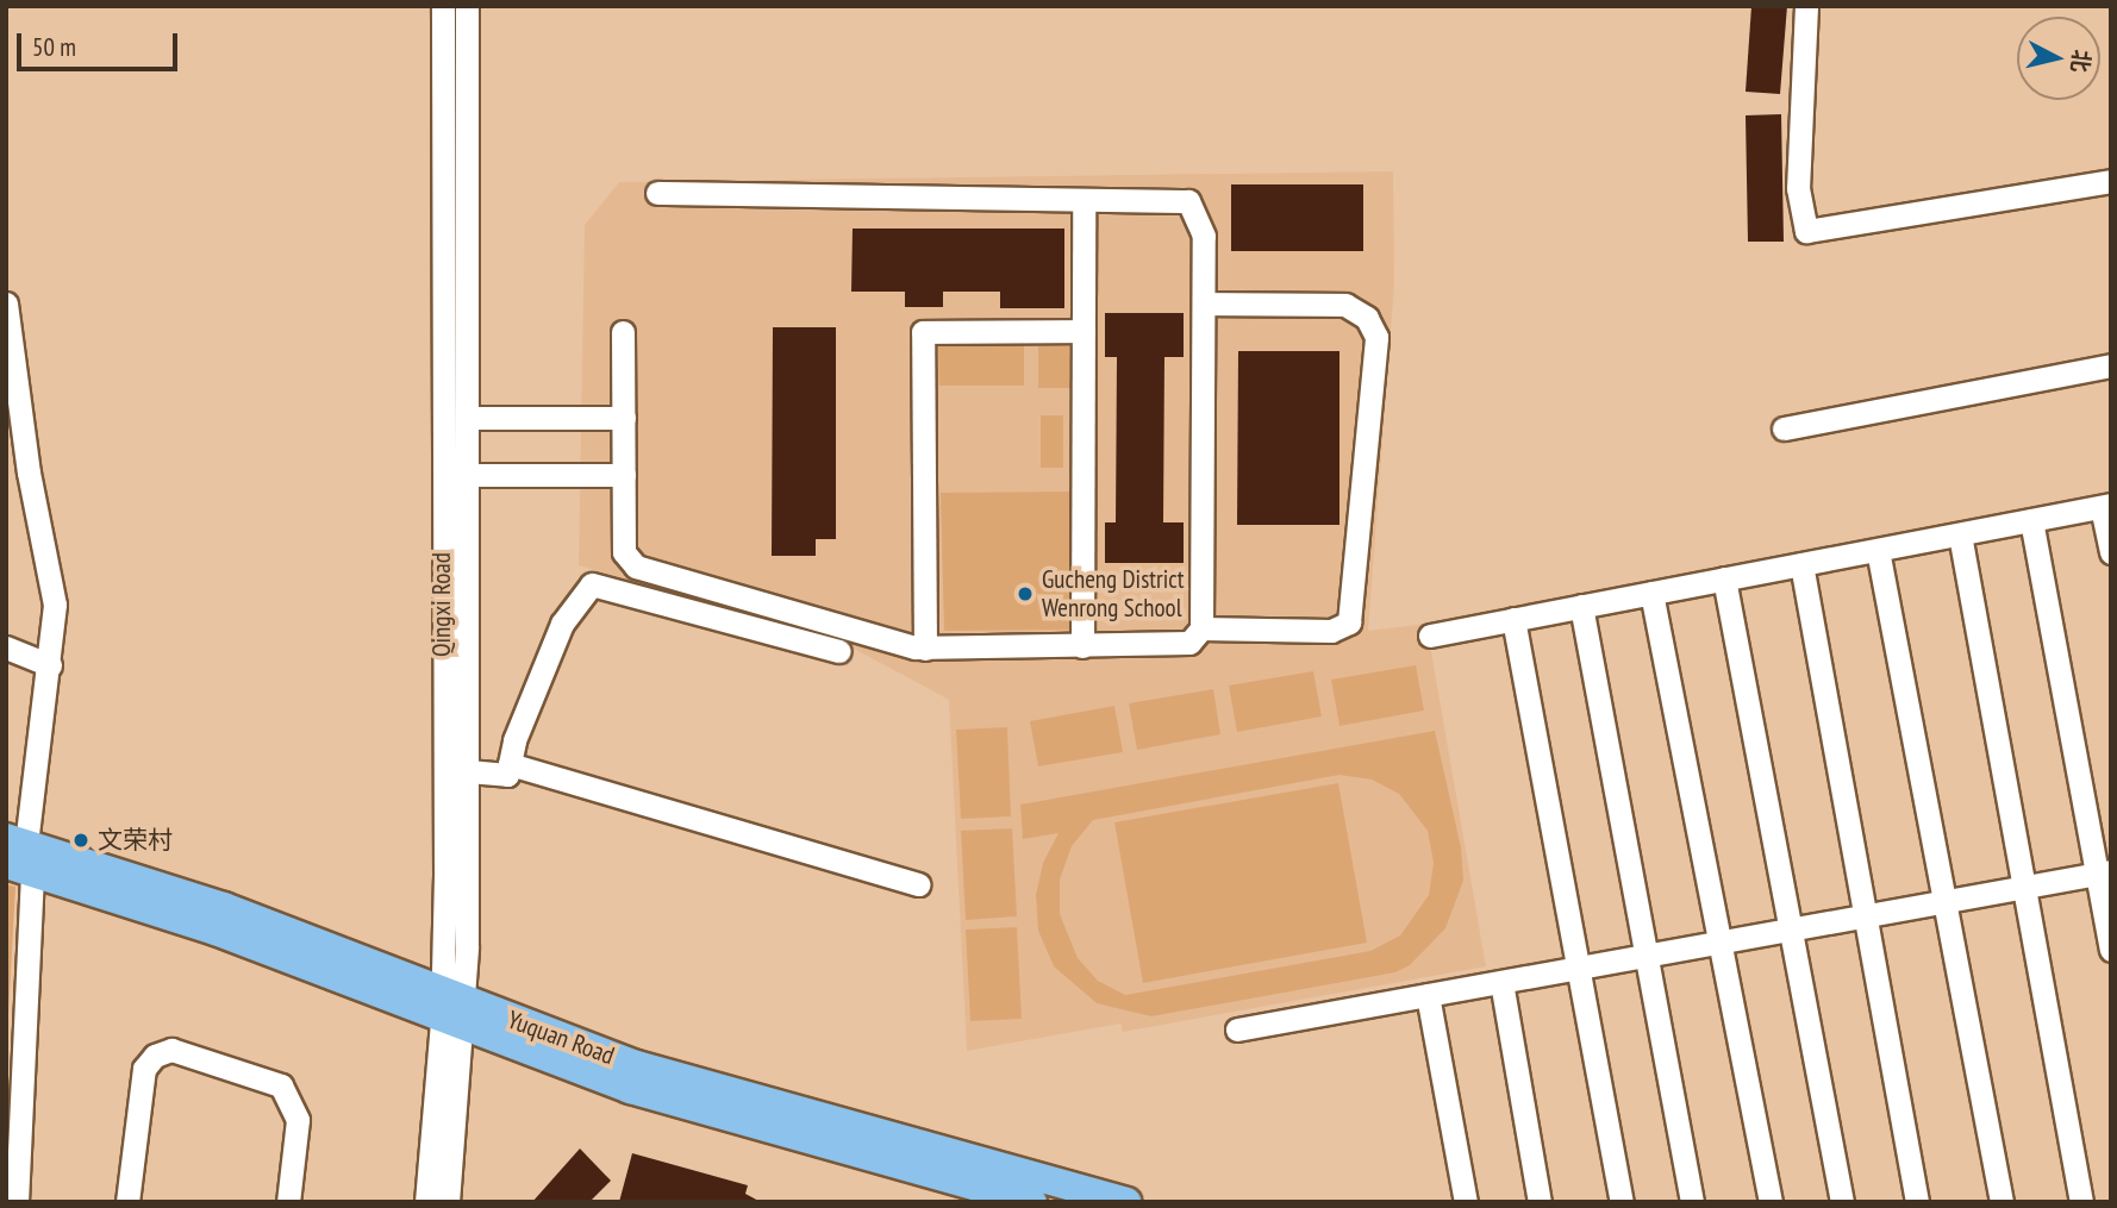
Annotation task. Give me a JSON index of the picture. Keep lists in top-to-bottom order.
{
  "streets": {
    "main road": ["Yuquan Road"],
    "street": ["Qingxi Road"]
  },
  "crossings": [
    ["Qingxi Road", "Yuquan Road"]
  ],
  "places": ["Gucheng District Wenrong School", "文荣村"],
  "scale_bar": "50 m",
  "north": "right"
}
